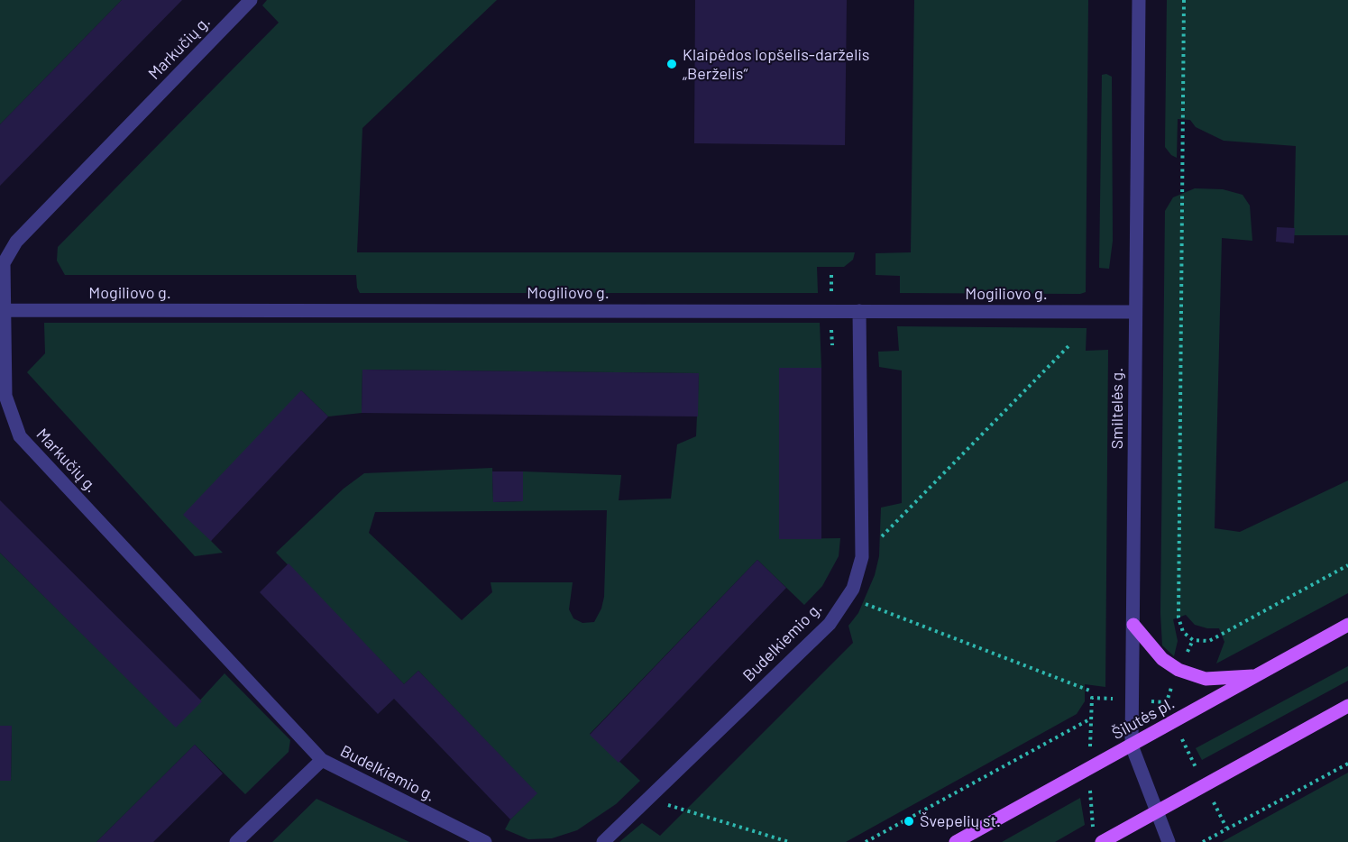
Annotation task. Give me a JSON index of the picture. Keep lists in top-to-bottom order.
{
  "streets": {
    "main road": ["Šilutės pl."],
    "street": [
      "Markučių g.",
      "Mogiliovo g.",
      "Smiltelės g.",
      "Budelkiemio g."
    ]
  },
  "crossings": [
    ["Markučių g.", "Mogiliovo g."],
    ["Markučių g.", "Budelkiemio g."],
    ["Mogiliovo g.", "Smiltelės g."],
    ["Mogiliovo g.", "Budelkiemio g."],
    ["Smiltelės g.", "Šilutės pl."]
  ],
  "places": ["Klaipėdos lopšelis-darželis „Berželis“", "Švepelių st."]
}
